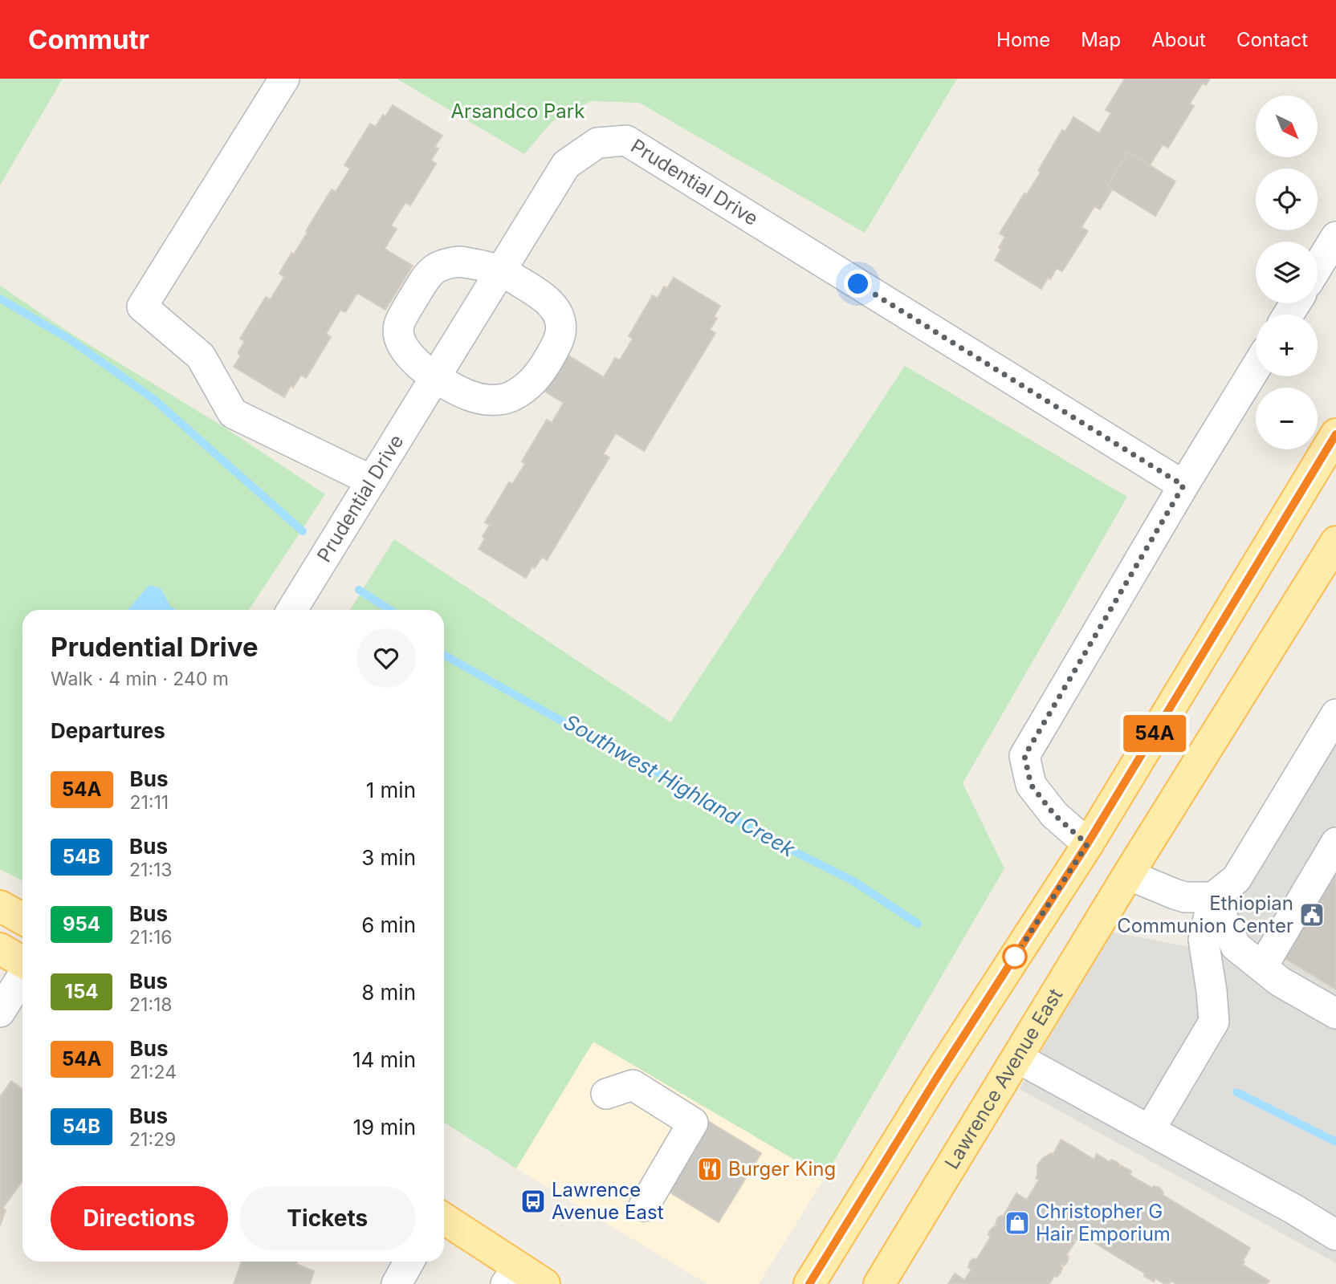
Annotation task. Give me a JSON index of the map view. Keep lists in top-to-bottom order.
{
  "streets": {
    "main road": ["Lawrence Avenue East"],
    "street": ["Prudential Drive"]
  },
  "water": ["Southwest Highland Creek"],
  "parks": ["Arsandco Park"],
  "places": {
    "public building": ["Ethiopian Communion Center"],
    "restaurant": ["Burger King"],
    "bus stop": ["Lawrence Avenue East"],
    "shop": ["Christopher G Hair Emporium"]
  },
  "lines": ["bus line 54A"],
  "north": "bottom right",
  "page": {
    "header": "Commutr",
    "nav": [
      "Home",
      "Map",
      "About",
      "Contact"
    ],
    "on_map": "54A",
    "map_buttons": ["+", "−"],
    "heading": [
      ["Prudential Drive", "Walk · 4 min · 240 m"],
      "Departures"
    ],
    "list": [
      {
        "mark": "54A",
        "name": "Bus",
        "note": "21:11",
        "value": "1 min"
      },
      {
        "mark": "54B",
        "name": "Bus",
        "note": "21:13",
        "value": "3 min"
      },
      {
        "mark": "954",
        "name": "Bus",
        "note": "21:16",
        "value": "6 min"
      },
      {
        "mark": "154",
        "name": "Bus",
        "note": "21:18",
        "value": "8 min"
      },
      {
        "mark": "54A",
        "name": "Bus",
        "note": "21:24",
        "value": "14 min"
      },
      {
        "mark": "54B",
        "name": "Bus",
        "note": "21:29",
        "value": "19 min"
      }
    ],
    "buttons": ["Directions", "Tickets"]
  }
}
